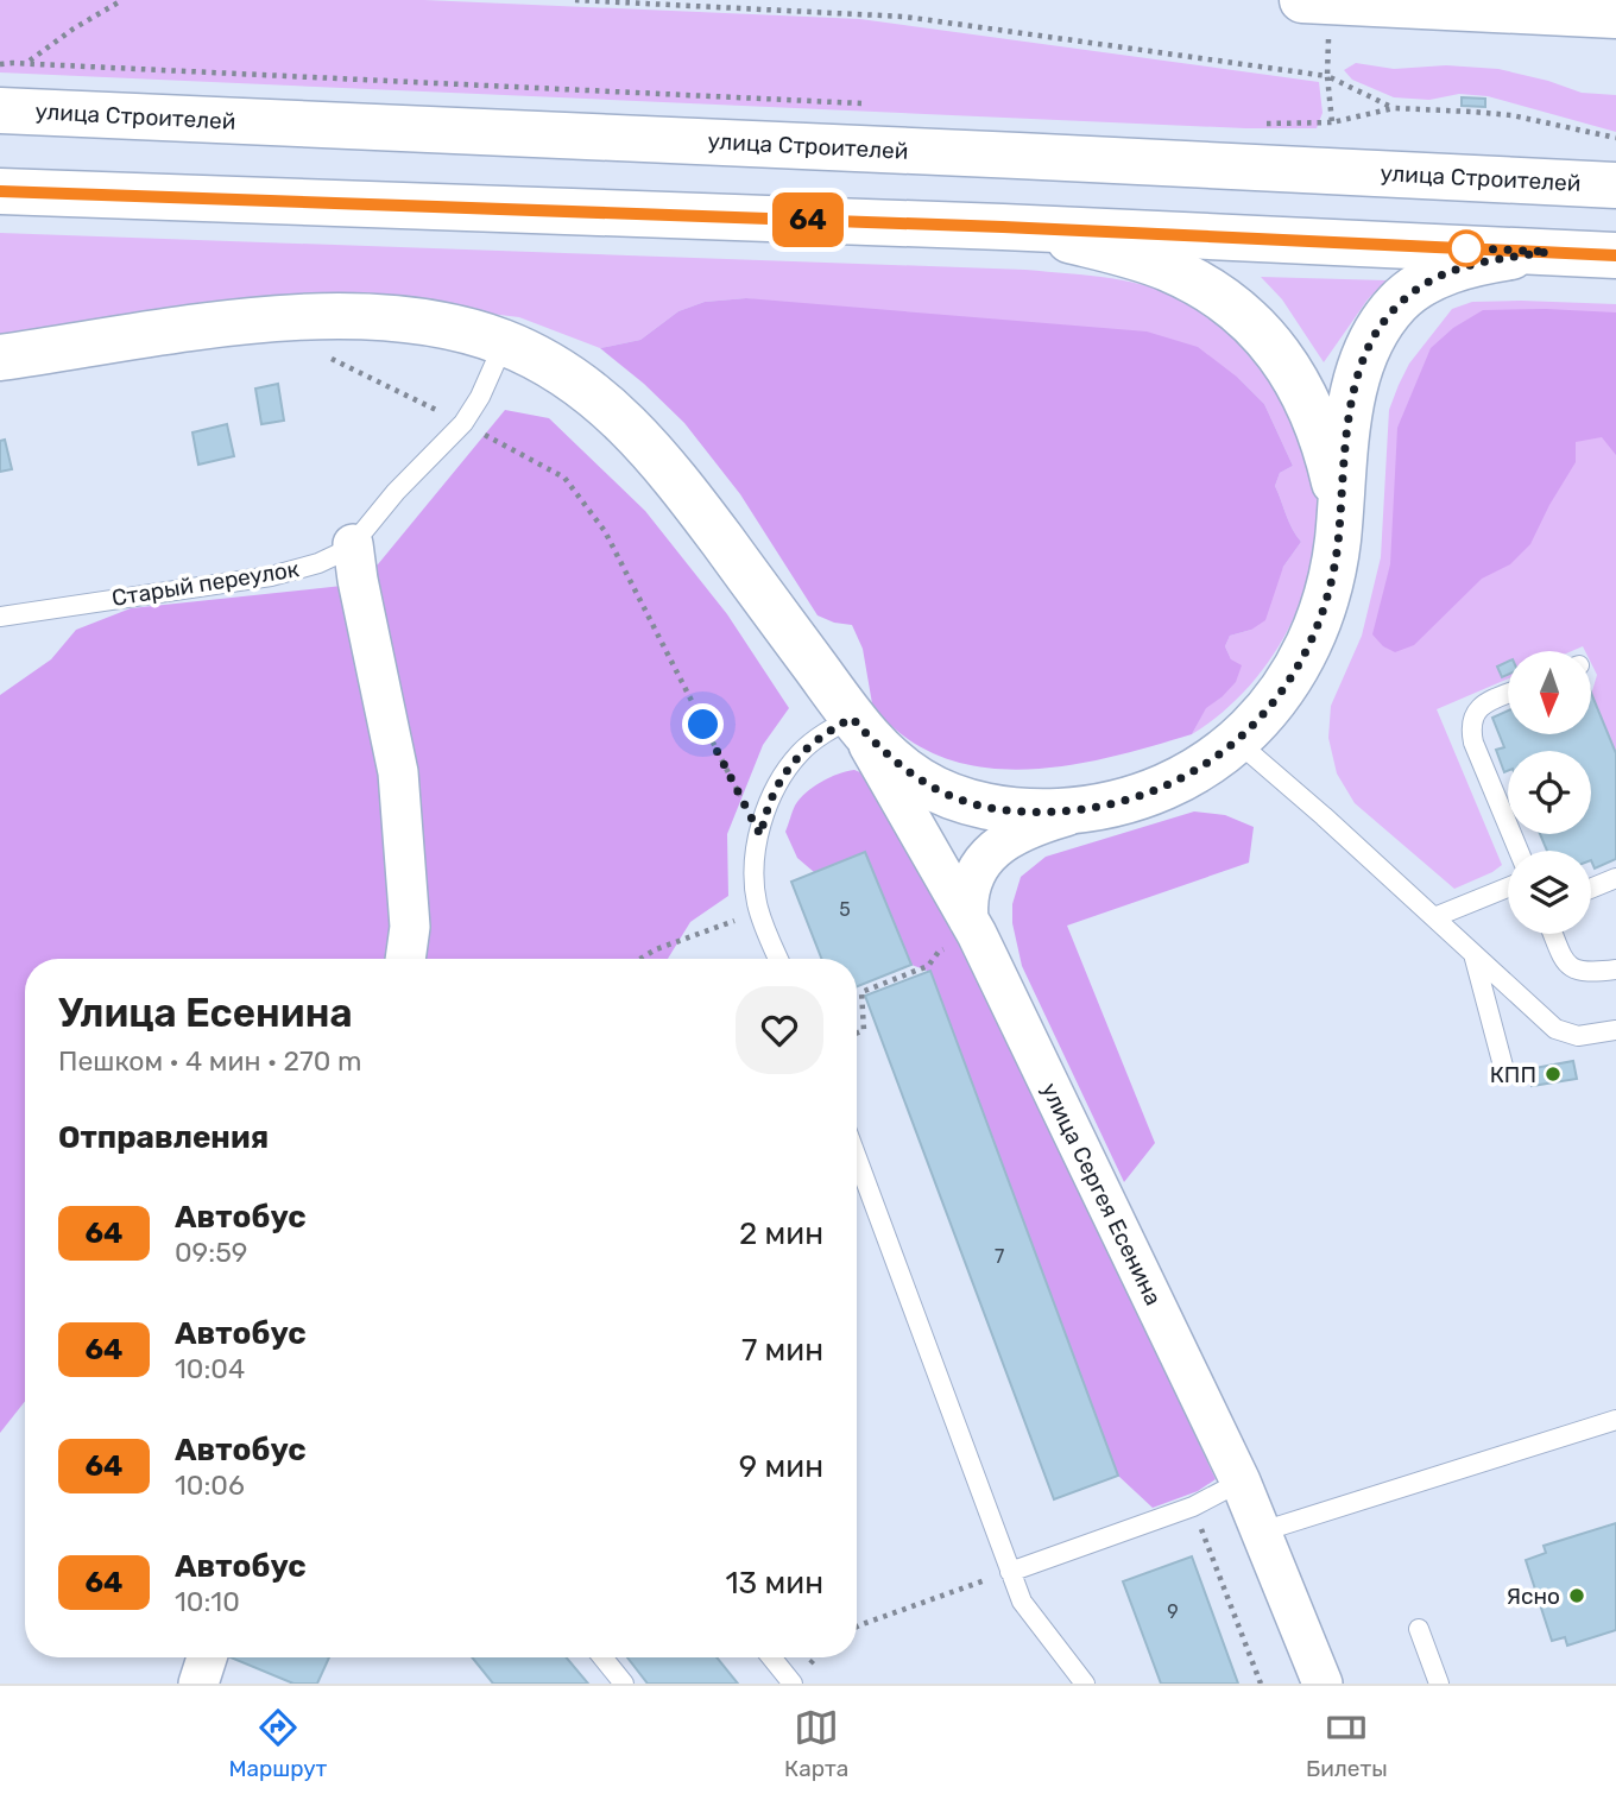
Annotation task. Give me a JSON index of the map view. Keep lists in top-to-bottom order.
{
  "streets": {
    "main road": ["улица Строителей"],
    "street": ["улица Сергея Есенина"],
    "lane": ["Старый переулок"]
  },
  "places": ["КПП", "Ясно"],
  "lines": ["bus line 64"],
  "house_numbers": ["5", "7", "9"],
  "north": "bottom",
  "page": {
    "on_map": "64",
    "heading": [
      ["Улица Есенина", "Пешком · 4 мин · 270 m"],
      "Отправления"
    ],
    "list": [
      {
        "mark": "64",
        "name": "Автобус",
        "note": "09:59",
        "value": "2 мин"
      },
      {
        "mark": "64",
        "name": "Автобус",
        "note": "10:04",
        "value": "7 мин"
      },
      {
        "mark": "64",
        "name": "Автобус",
        "note": "10:06",
        "value": "9 мин"
      },
      {
        "mark": "64",
        "name": "Автобус",
        "note": "10:10",
        "value": "13 мин"
      }
    ],
    "tabs": ["Маршрут", "Карта", "Билеты"]
  }
}
